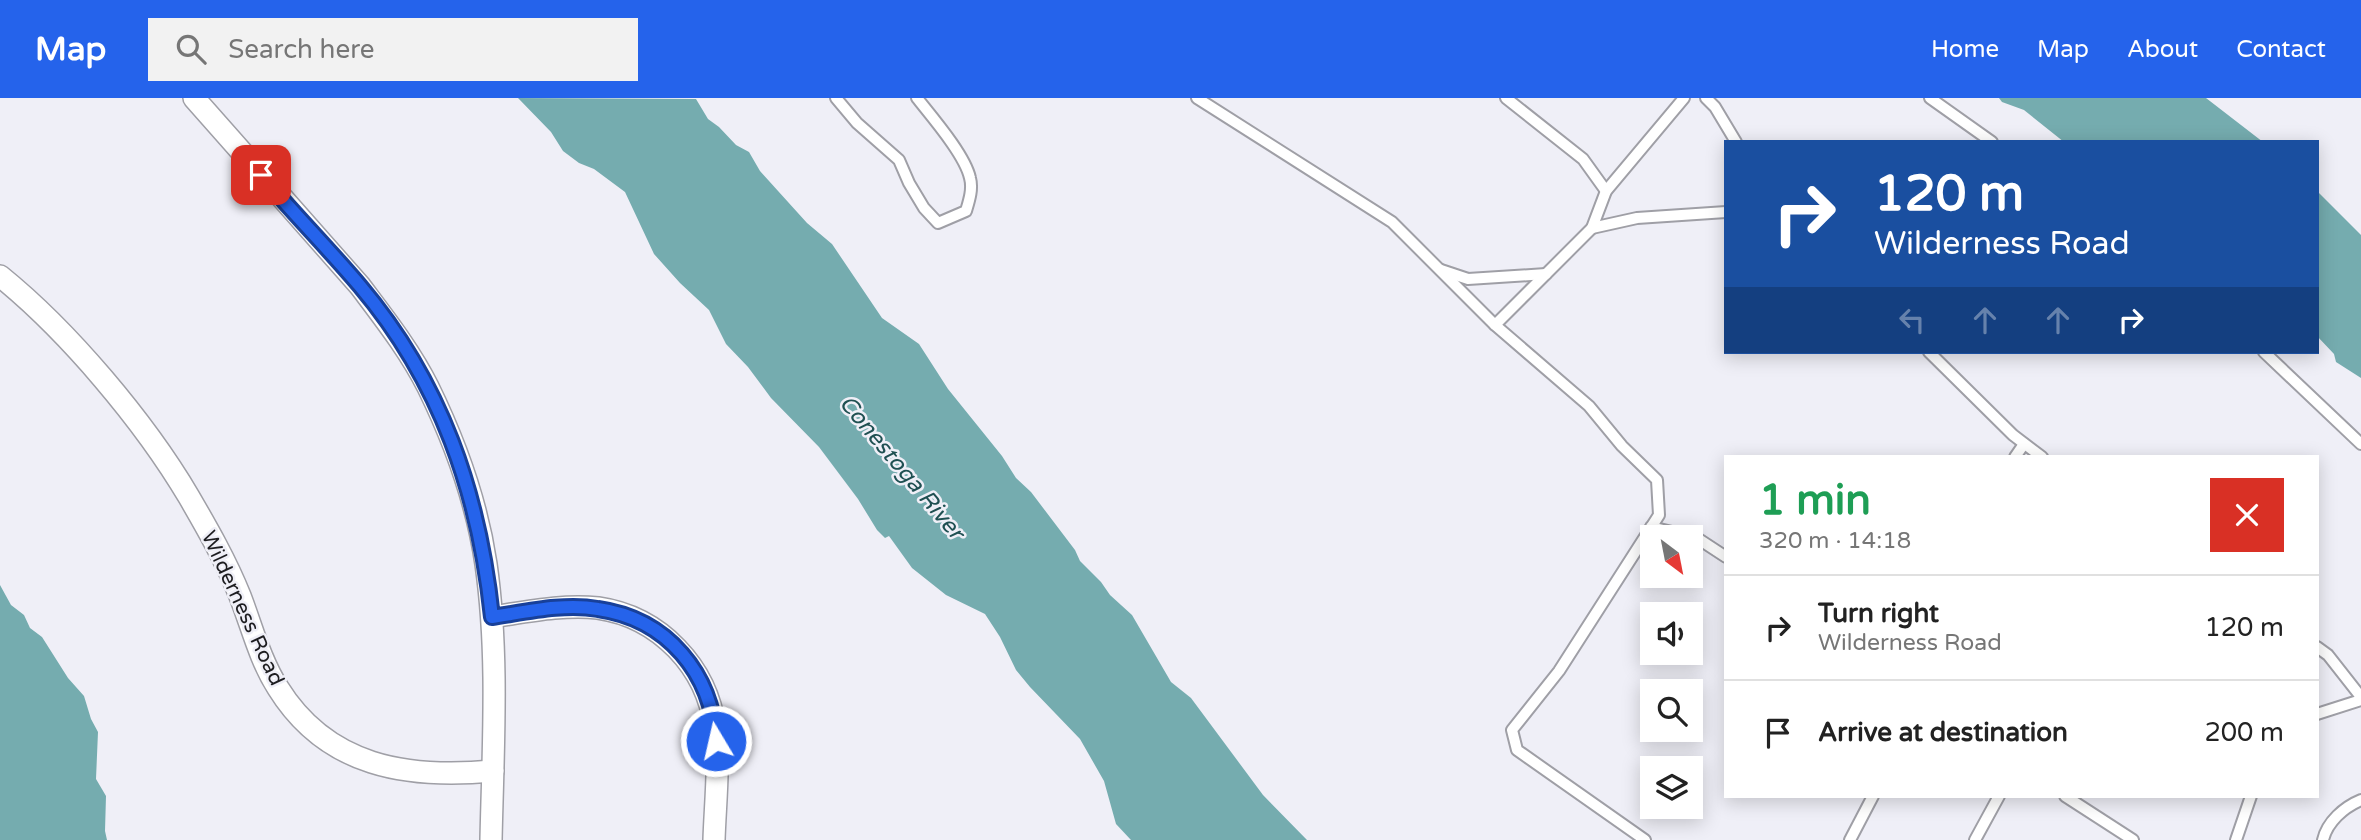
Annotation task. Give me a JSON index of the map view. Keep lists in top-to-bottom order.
{
  "streets": {
    "street": ["Wilderness Road"]
  },
  "water": ["Conestoga River"],
  "north": "bottom right",
  "page": {
    "header": "Map",
    "search": "Search here",
    "nav": [
      "Home",
      "Map",
      "About",
      "Contact"
    ],
    "turn": ["120 m", "Wilderness Road"],
    "heading": ["1 min", "320 m · 14:18"],
    "list": [
      {
        "name": "Turn right",
        "note": "Wilderness Road",
        "value": "120 m"
      },
      {
        "name": "Arrive at destination",
        "value": "200 m"
      }
    ]
  }
}
